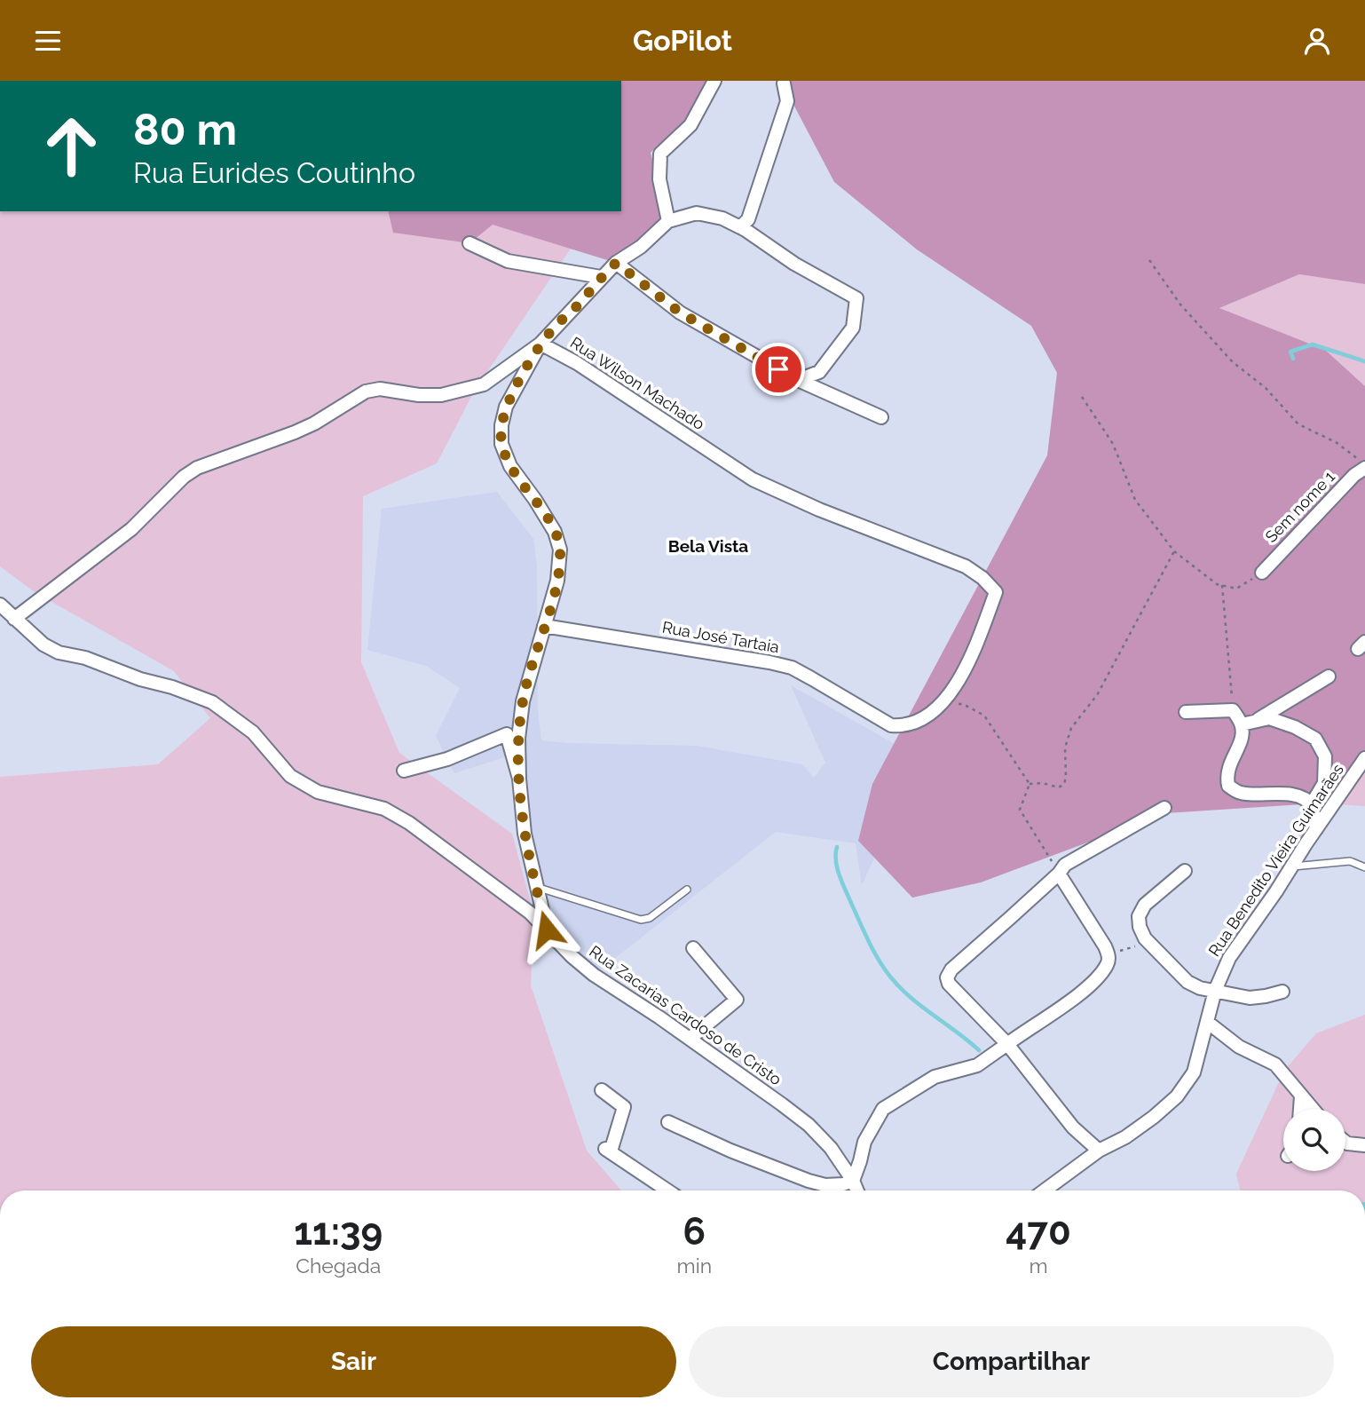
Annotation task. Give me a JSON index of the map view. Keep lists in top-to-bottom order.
{
  "streets": {
    "street": [
      "Rua Wilson Machado",
      "Sem nome 1",
      "Rua José Tartaia",
      "Rua Benedito Vieira Guimarães",
      "Rua Zacarias Cardoso de Cristo"
    ]
  },
  "crossings": [
    ["Rua Wilson Machado", "Rua José Tartaia"]
  ],
  "districts": ["Bela Vista"],
  "page": {
    "header": "GoPilot",
    "turn": ["80 m", "Rua Eurides Coutinho"],
    "eta": [
      "11:39",
      "Chegada",
      "6",
      "min",
      "470",
      "m"
    ],
    "buttons": ["Sair", "Compartilhar"]
  }
}
